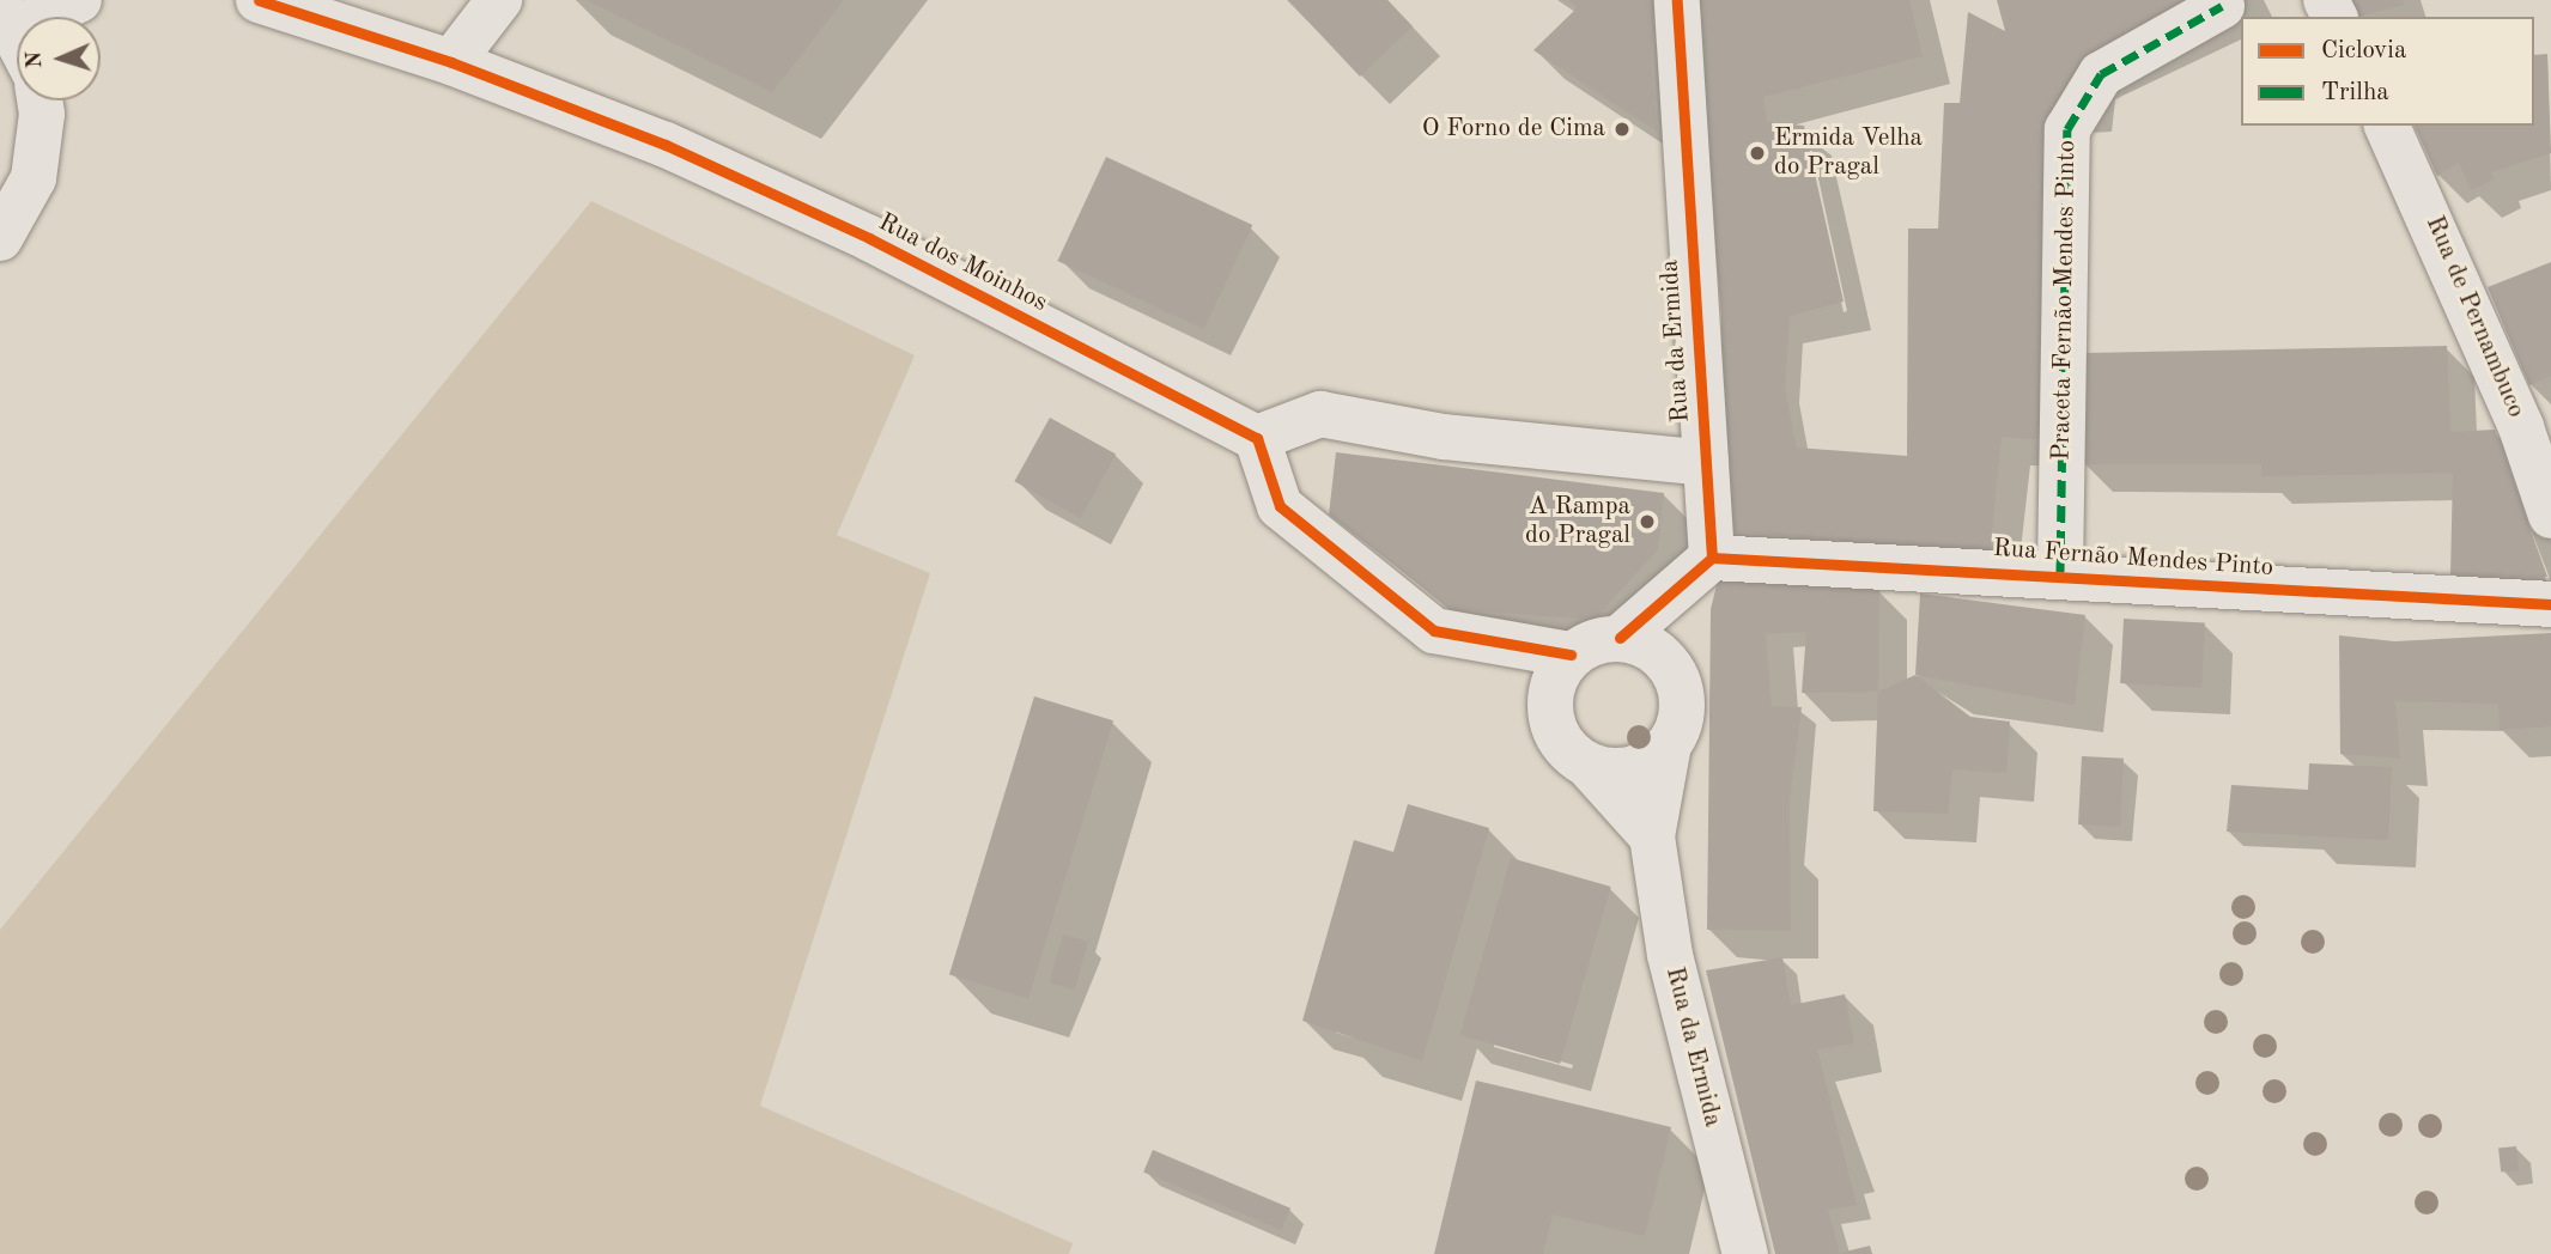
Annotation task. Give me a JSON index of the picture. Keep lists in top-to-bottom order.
{
  "streets": {
    "street": [
      "Rua dos Moinhos",
      "Praceta Fernão Mendes Pinto",
      "Rua de Pernambuco",
      "Rua da Ermida",
      "Rua Fernão Mendes Pinto"
    ]
  },
  "crossings": [
    ["Praceta Fernão Mendes Pinto", "Rua Fernão Mendes Pinto"],
    ["Rua da Ermida", "Rua Fernão Mendes Pinto"]
  ],
  "places": ["O Forno de Cima", "Ermida Velha do Pragal", "A Rampa do Pragal"],
  "legend": ["Ciclovia", "Trilha"],
  "north": "left"
}
